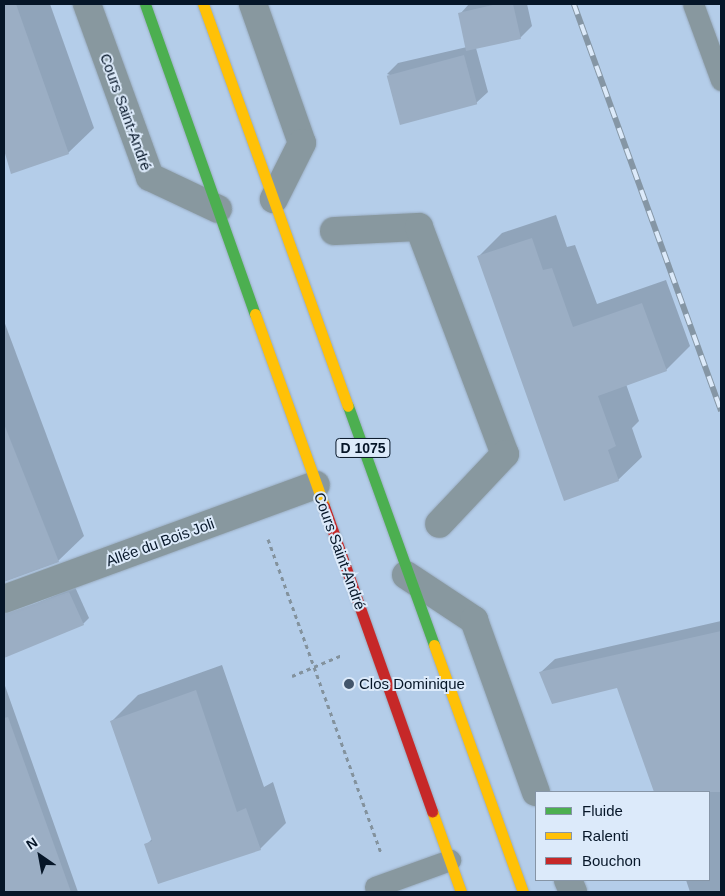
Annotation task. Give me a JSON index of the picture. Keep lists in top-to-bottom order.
{
  "streets": {
    "main road": ["Cours Saint-André", "D 1075"],
    "street": ["Allée du Bois Joli"]
  },
  "crossings": [
    ["Cours Saint-André", "Allée du Bois Joli"]
  ],
  "places": ["Clos Dominique"],
  "legend": ["Fluide", "Ralenti", "Bouchon"],
  "north": "top left"
}
